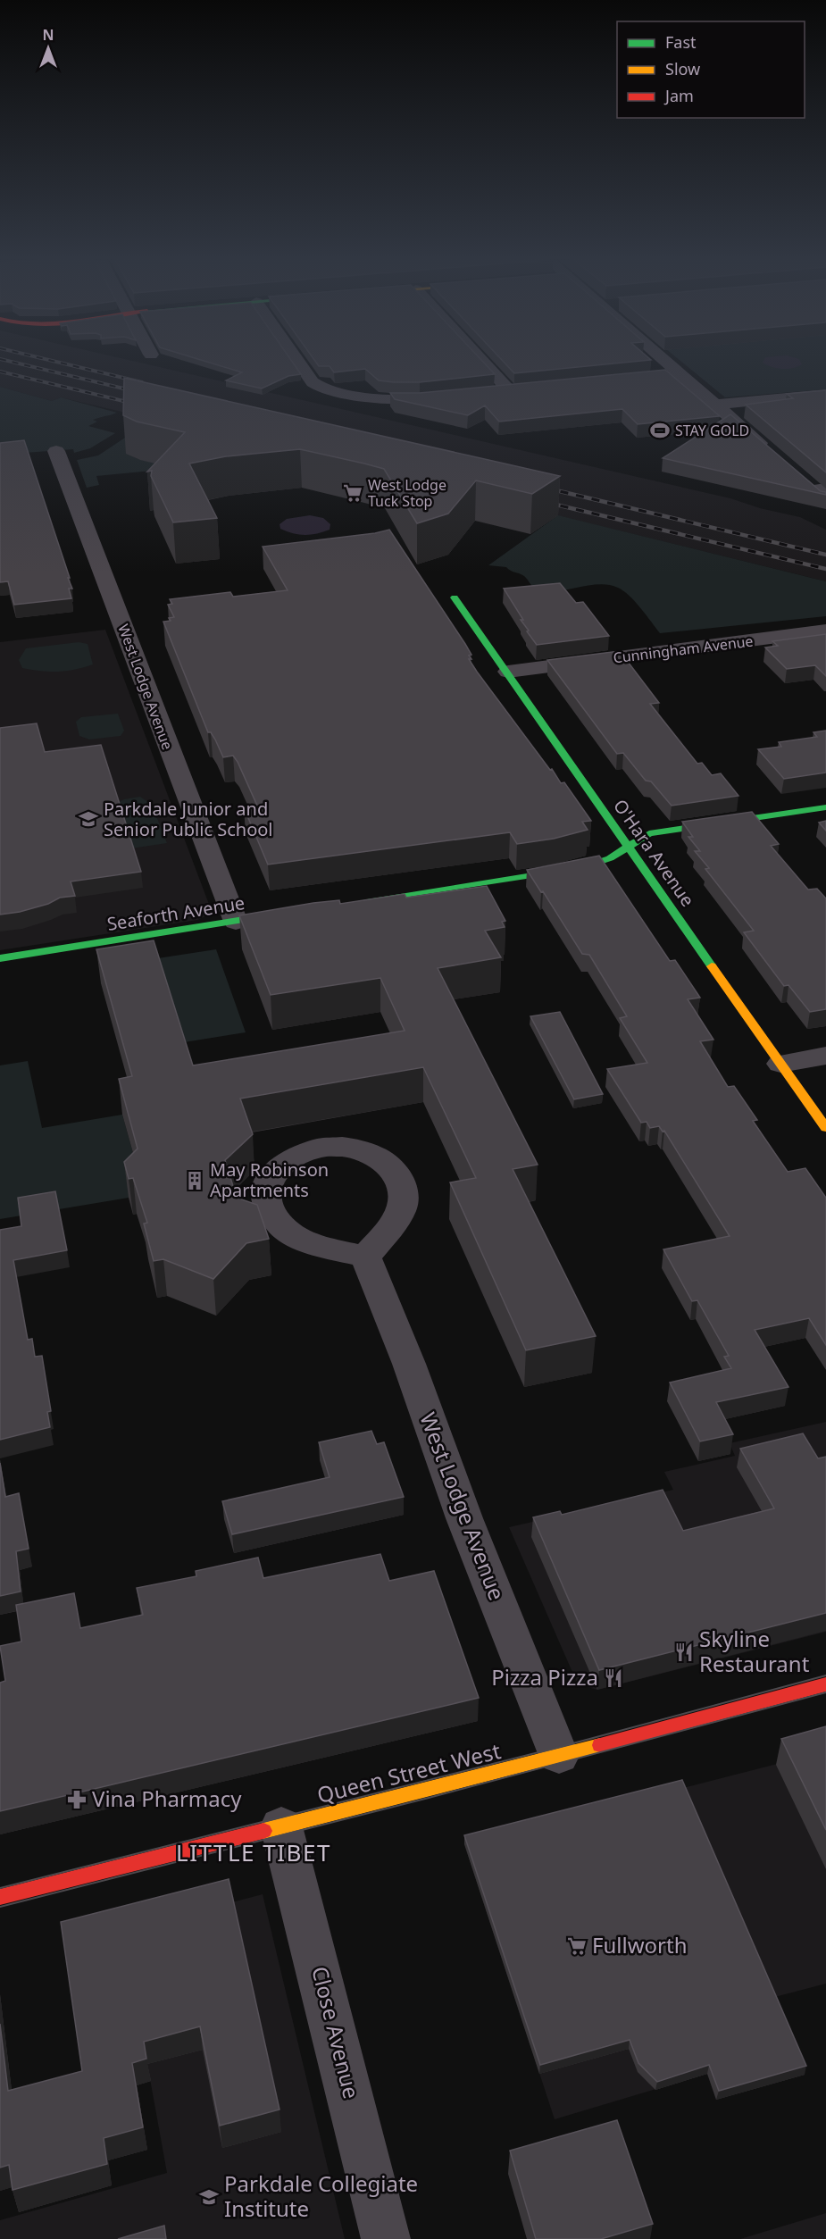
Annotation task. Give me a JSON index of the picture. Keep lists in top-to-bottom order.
{
  "streets": {
    "street": [
      "Cunningham Avenue",
      "West Lodge Avenue",
      "O'Hara Avenue",
      "Seaforth Avenue",
      "Queen Street West",
      "Close Avenue"
    ]
  },
  "crossings": [
    ["Cunningham Avenue", "O'Hara Avenue"],
    ["West Lodge Avenue", "Seaforth Avenue"],
    ["West Lodge Avenue", "Queen Street West"],
    ["Queen Street West", "Close Avenue"]
  ],
  "districts": ["LITTLE TIBET"],
  "places": {
    "sports": ["STAY GOLD"],
    "supermarket": ["West Lodge Tuck Stop", "Fullworth"],
    "school or university": ["Parkdale Junior and Senior Public School", "Parkdale Collegiate Institute"],
    "building": ["May Robinson Apartments"],
    "restaurant": ["Skyline Restaurant", "Pizza Pizza"],
    "pharmacy": ["Vina Pharmacy"]
  },
  "legend": ["Fast", "Slow", "Jam"],
  "north": "top"
}
